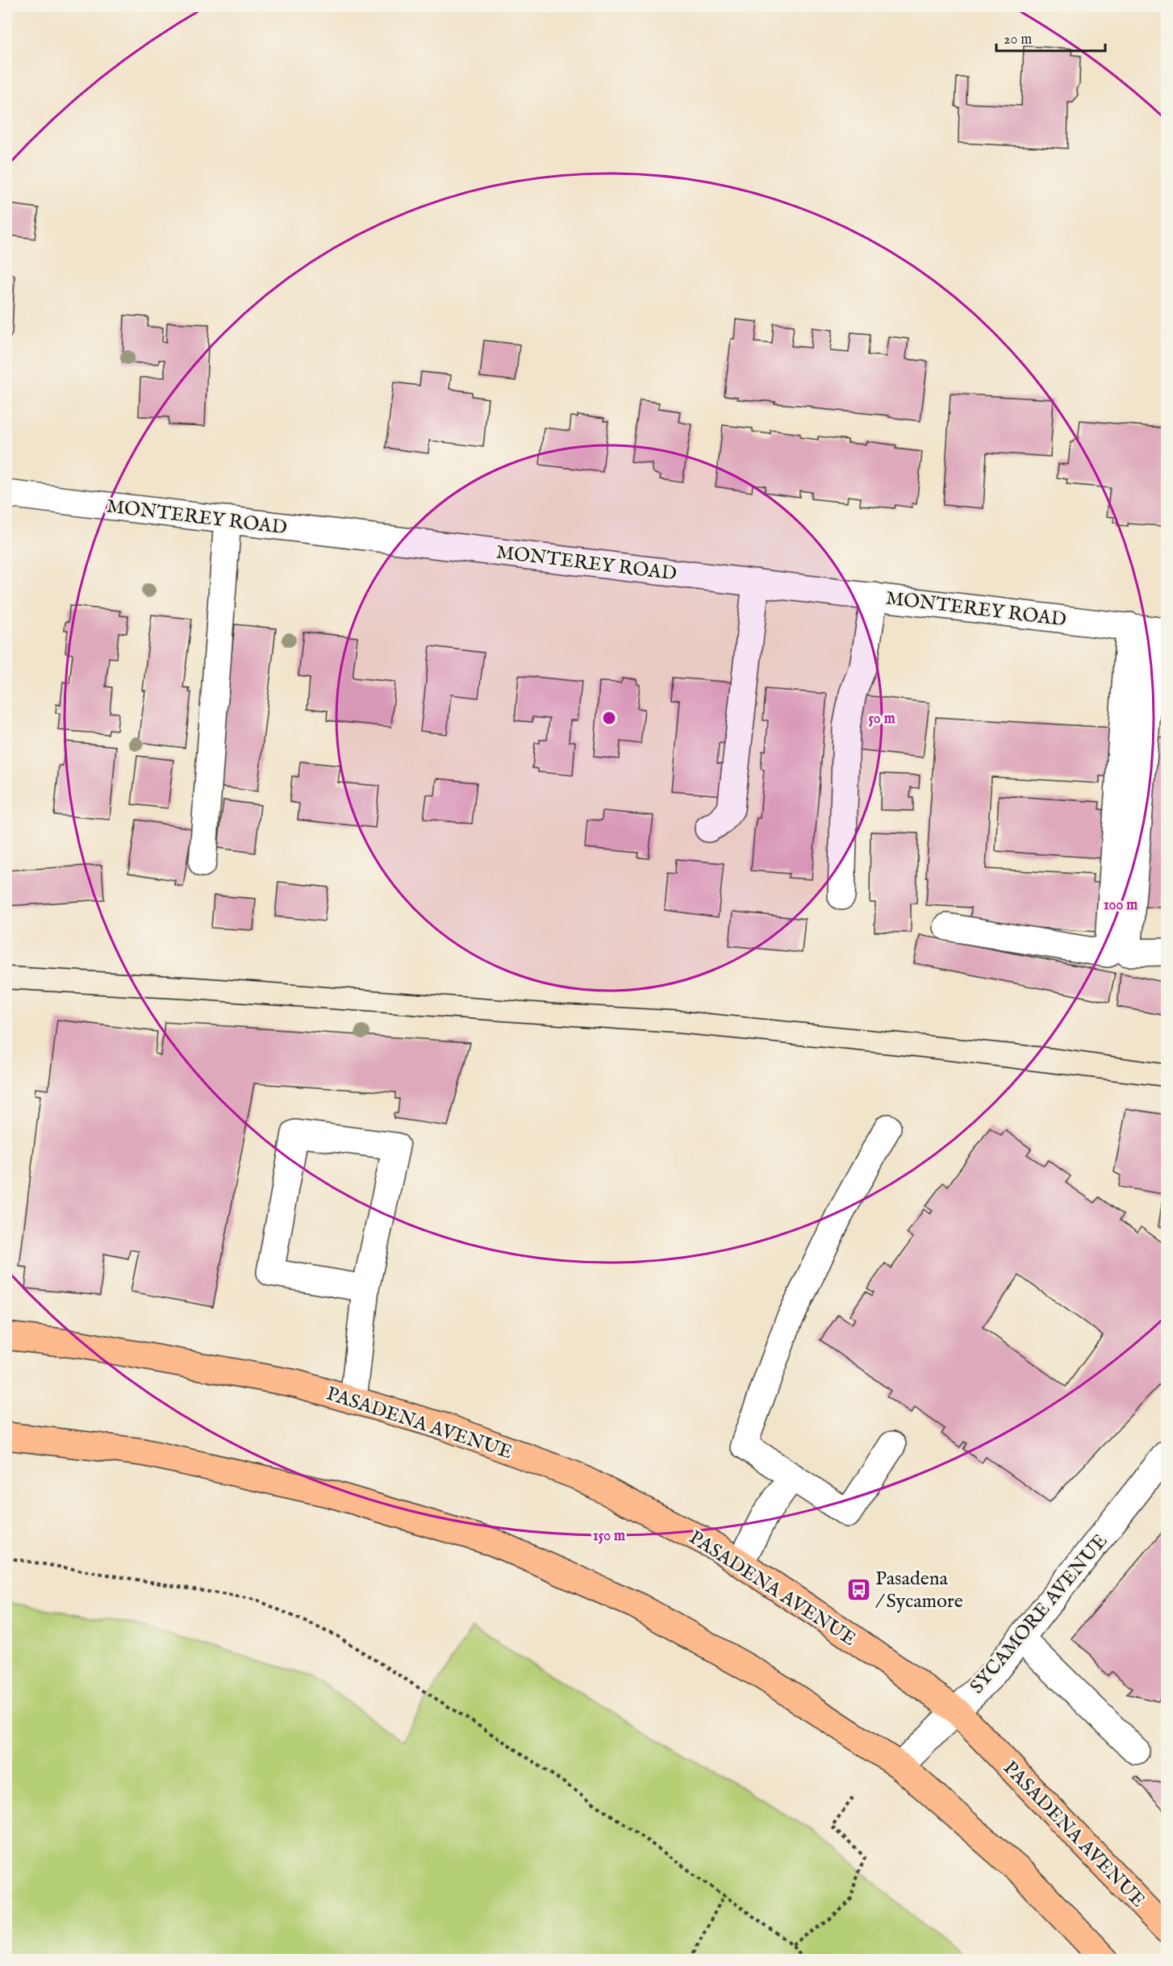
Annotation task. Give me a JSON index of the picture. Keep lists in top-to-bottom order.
{
  "streets": {
    "main road": ["PASADENA AVENUE"],
    "street": ["MONTEREY ROAD", "SYCAMORE AVENUE"]
  },
  "crossings": [
    ["PASADENA AVENUE", "SYCAMORE AVENUE"]
  ],
  "places": {
    "bus stop": ["Pasadena / Sycamore"]
  },
  "scale_bar": "20 m",
  "rings": ["50 m", "100 m", "150 m"]
}
